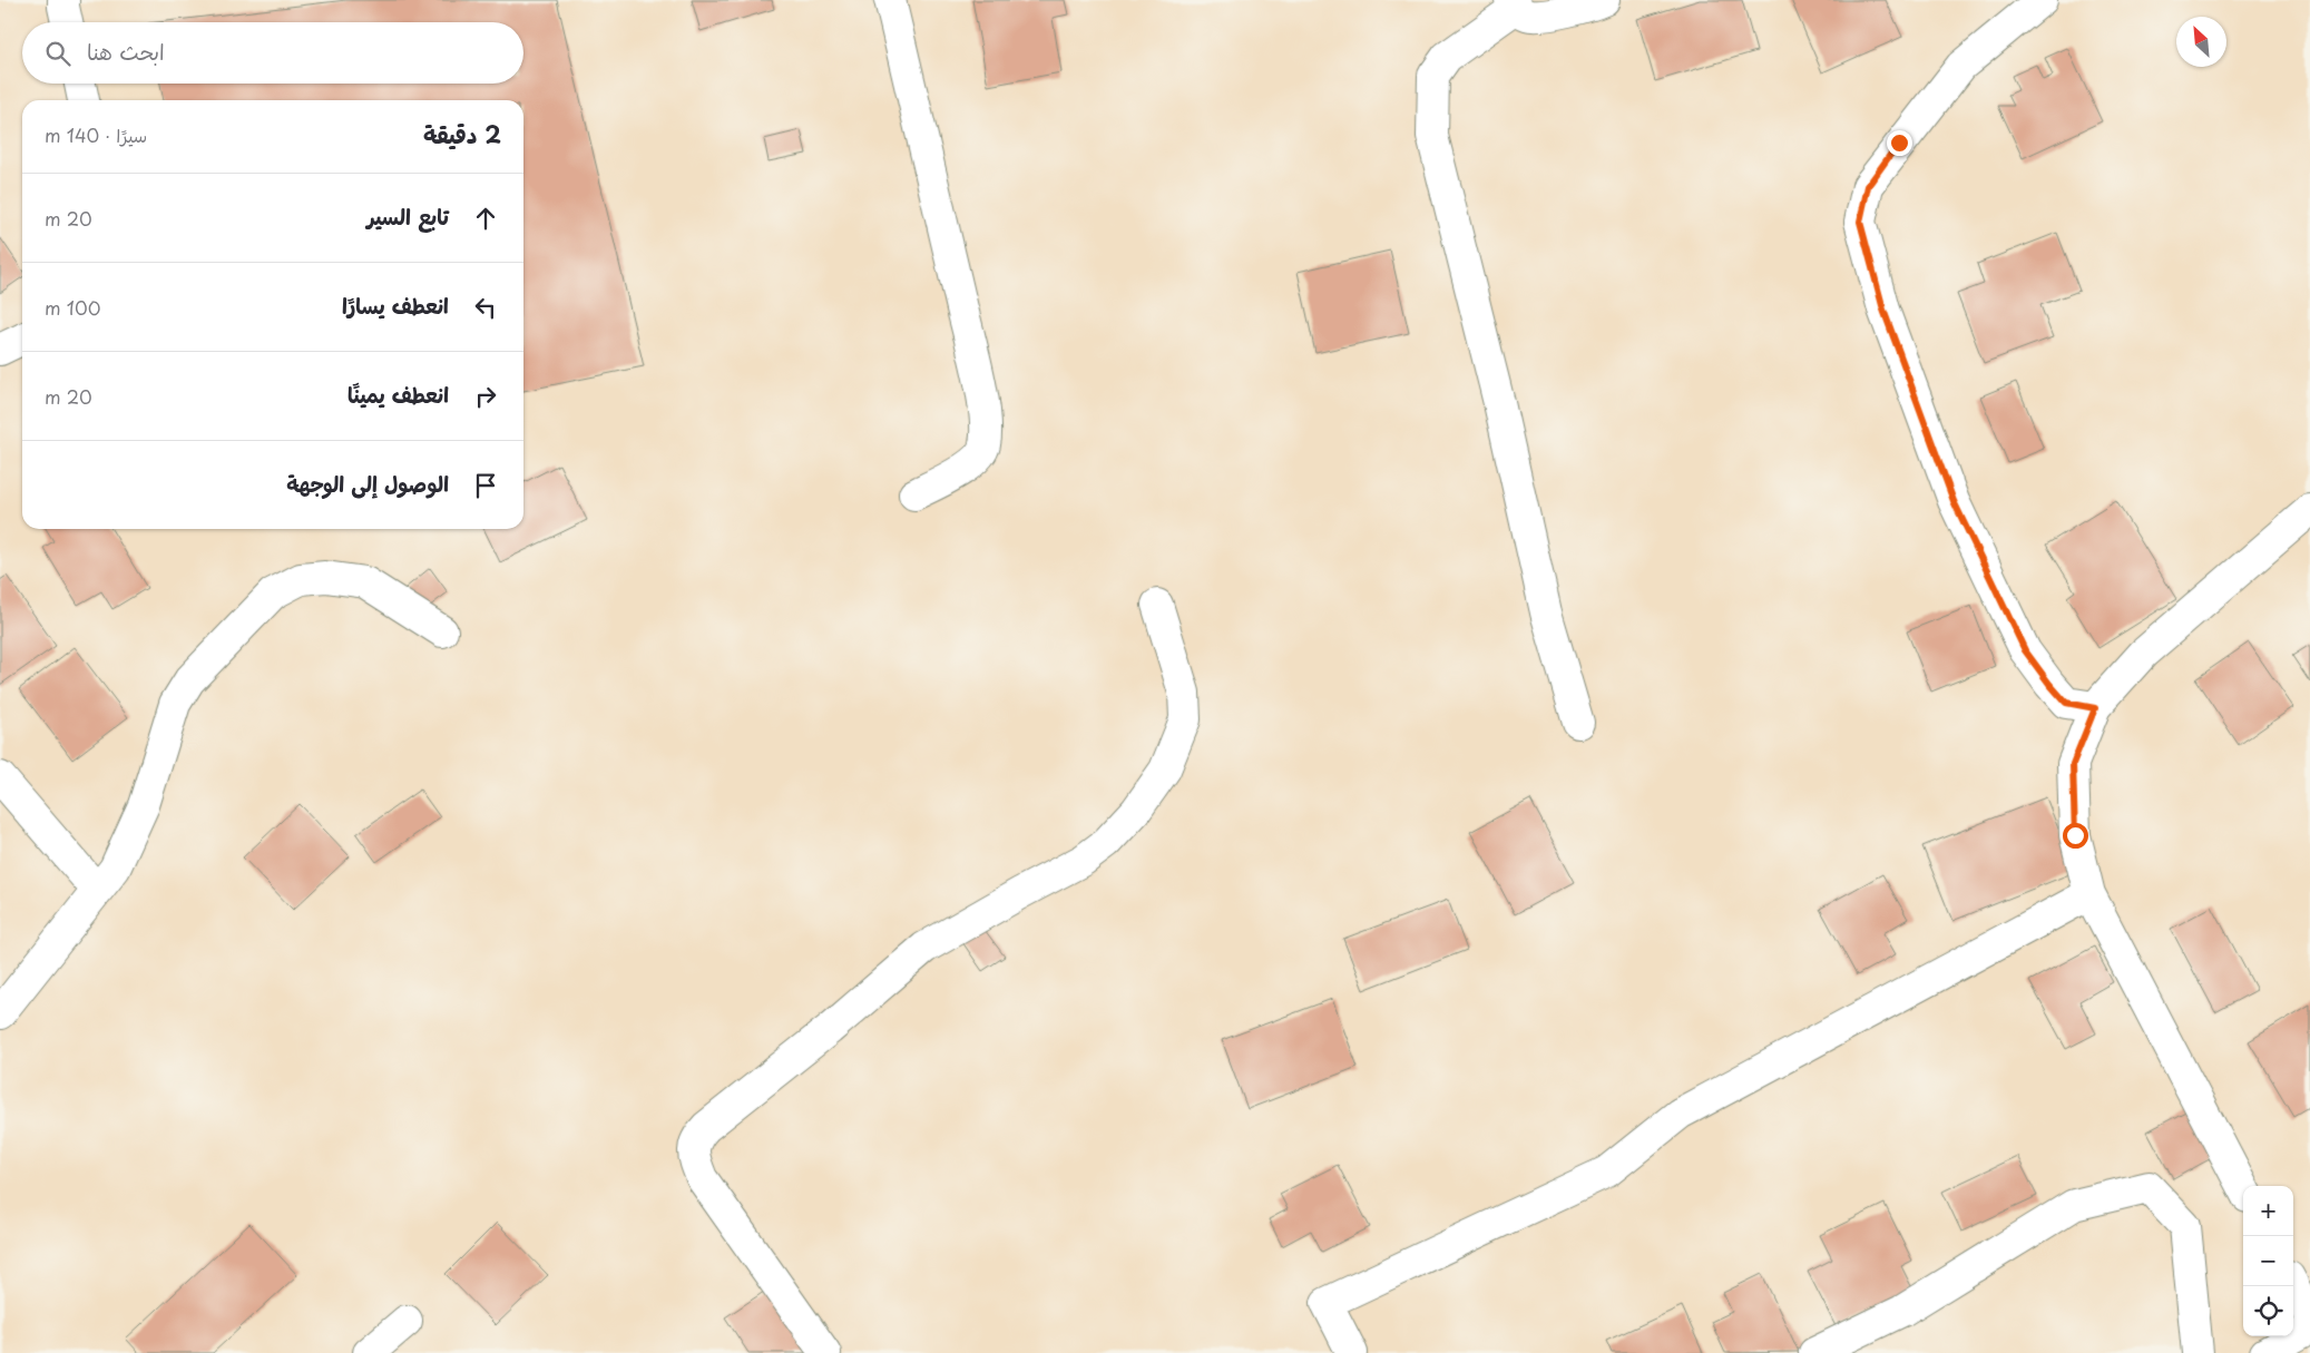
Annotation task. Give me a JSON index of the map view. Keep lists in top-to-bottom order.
{
  "north": "top left",
  "page": {
    "search": "ابحث هنا",
    "heading": ["2 دقيقة", "سيرًا · 140 m"],
    "list": [
      ["تابع السير", "20 m"],
      ["انعطف يسارًا", "100 m"],
      ["انعطف يمينًا", "20 m"],
      "الوصول إلى الوجهة"
    ],
    "map_buttons": ["+", "−"]
  }
}
